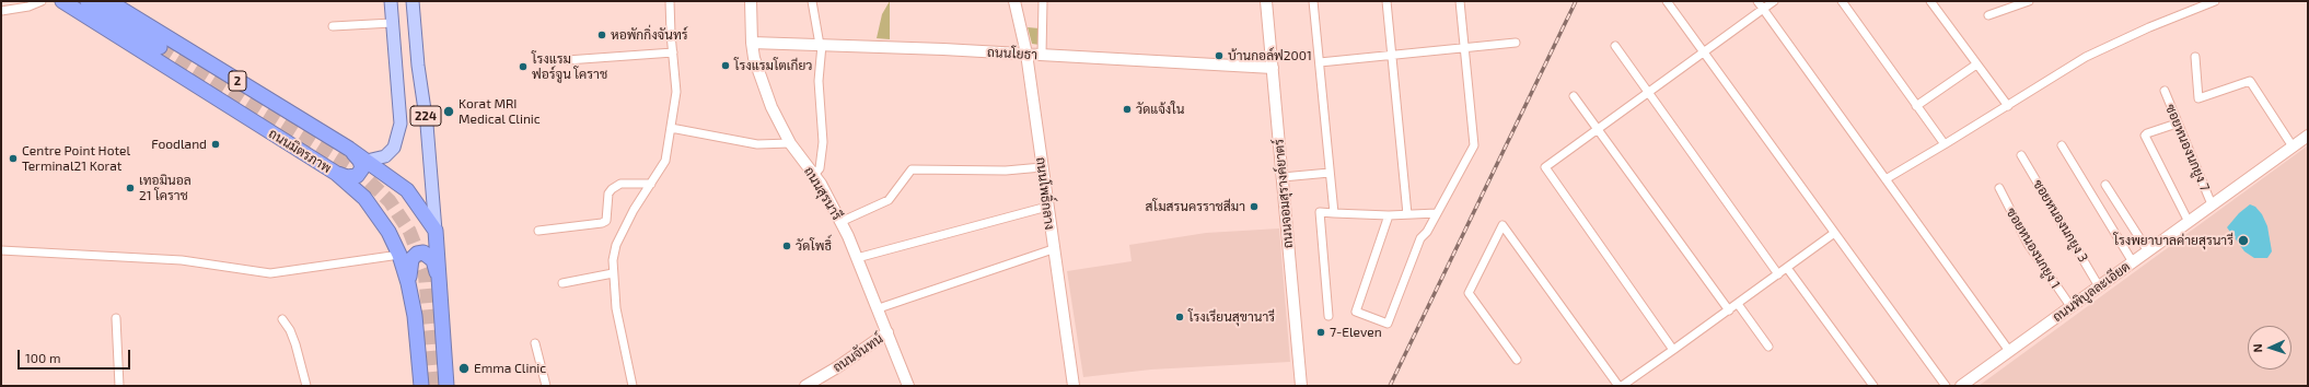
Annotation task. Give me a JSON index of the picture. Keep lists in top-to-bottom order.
{
  "streets": {
    "highway": ["2", "ถนนมิตรภาพ"],
    "main road": [
      "ถนนโยธา",
      "224",
      "ถนนสุรนารี",
      "ถนนโพธิ์กลาง",
      "ถนนจอมสุรางค์ยาตร์",
      "ถนนพิบูลละเอียด",
      "ถนนจันทน์"
    ],
    "street": ["ซอยหนองนกยูง 7", "ซอยหนองนกยูง 3", "ซอยหนองนกยูง 1"]
  },
  "crossings": [
    ["ถนนโยธา", "ถนนสุรนารี"],
    ["ถนนโยธา", "ถนนโพธิ์กลาง"],
    ["ถนนโยธา", "ถนนจอมสุรางค์ยาตร์"],
    ["224", "ถนนมิตรภาพ"],
    ["ซอยหนองนกยูง 7", "ถนนพิบูลละเอียด"],
    ["ถนนสุรนารี", "ถนนจันทน์"],
    ["ซอยหนองนกยูง 3", "ถนนพิบูลละเอียด"],
    ["ซอยหนองนกยูง 1", "ถนนพิบูลละเอียด"]
  ],
  "places": [
    "หอพักกิ่งจันทร์",
    "บ้านกอล์ฟ2001",
    "โรงแรมโตเกียว",
    "โรงแรม ฟอร์จูน โคราช",
    "วัดแจ้งใน",
    "Korat MRI Medical Clinic",
    "Foodland",
    "Centre Point Hotel Terminal21 Korat",
    "เทอมินอล 21 โคราช",
    "สโมสรนครราชสีมา",
    "โรงพยาบาลค่ายสุรนารี",
    "วัดโพธิ์",
    "โรงเรียนสุขานารี",
    "7-Eleven",
    "Emma Clinic"
  ],
  "scale_bar": "100 m",
  "north": "left"
}
